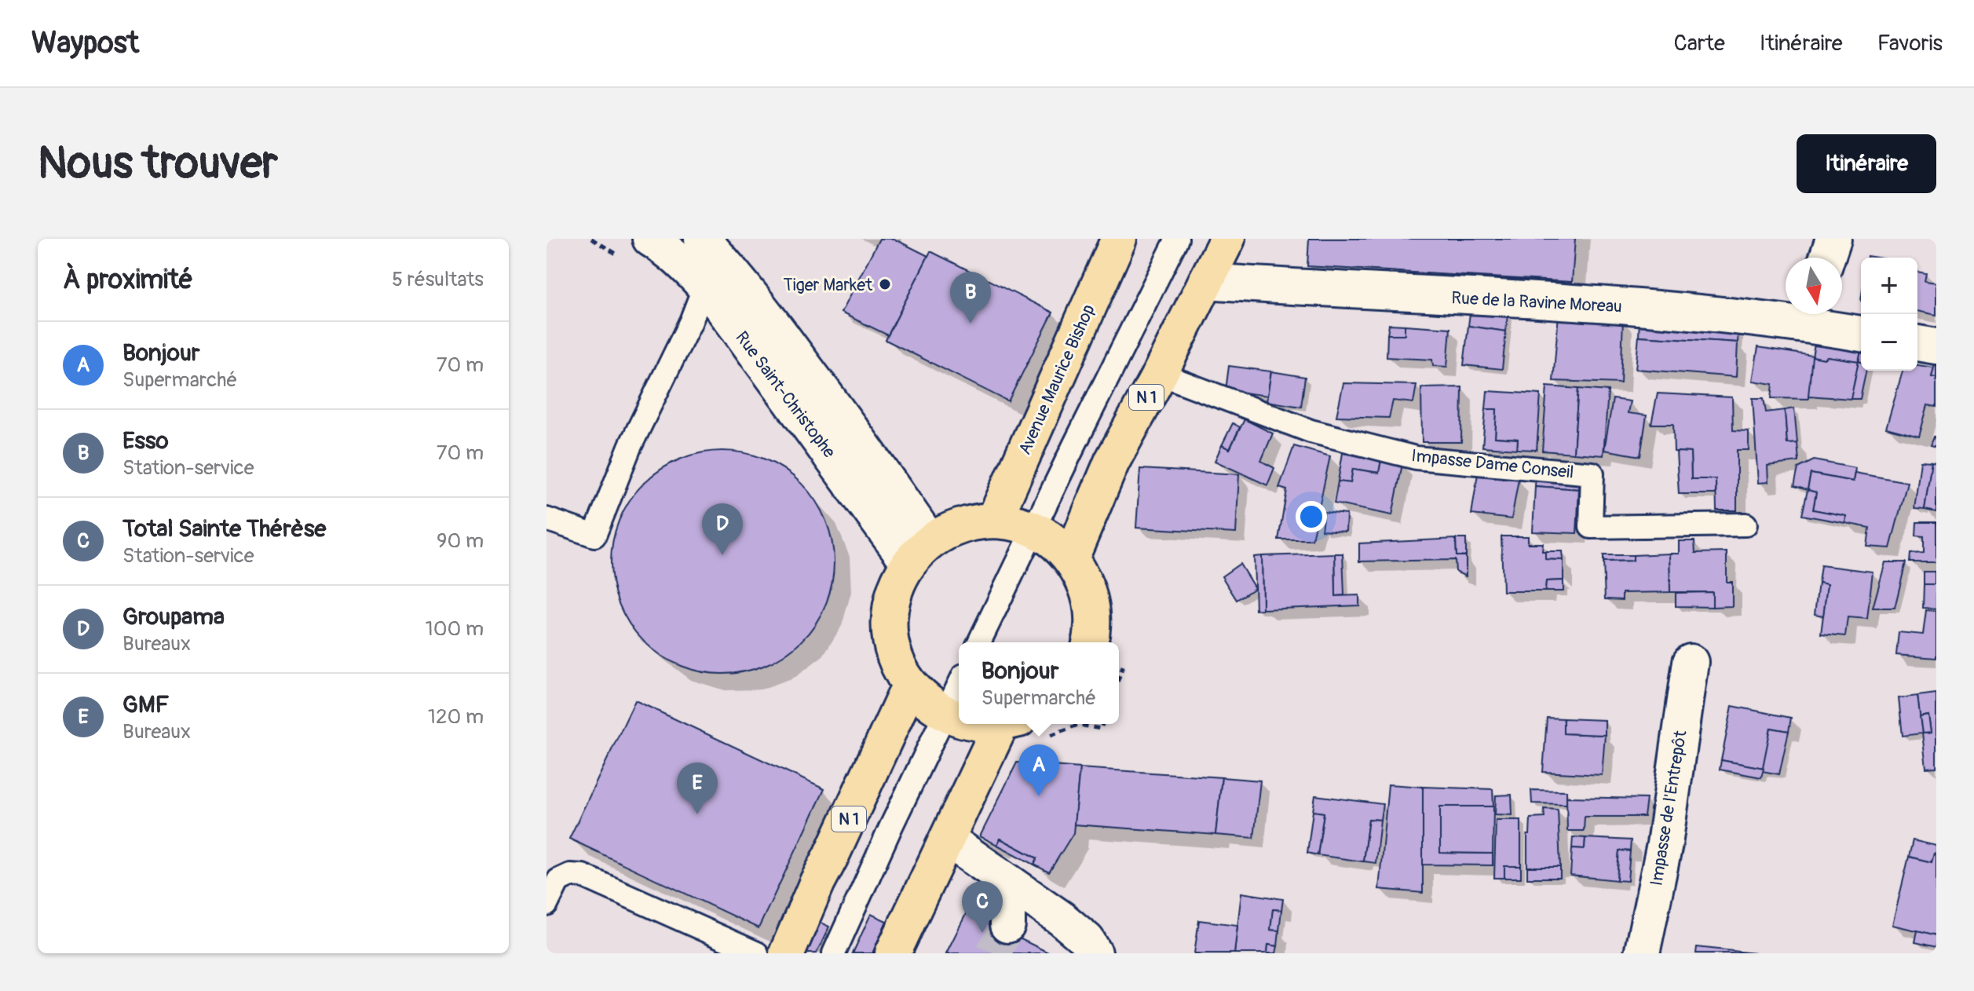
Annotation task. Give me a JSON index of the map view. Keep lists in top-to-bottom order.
{
  "streets": {
    "main road": ["Avenue Maurice Bishop", "N 1"],
    "street": ["Rue de la Ravine Moreau", "Rue Saint-Christophe", "Impasse de l'Entrepôt"],
    "lane": ["Impasse Dame Conseil"]
  },
  "crossings": [
    ["Rue de la Ravine Moreau", "N 1"],
    ["N 1", "Impasse Dame Conseil"]
  ],
  "places": ["Tiger Market"],
  "north": "bottom",
  "page": {
    "header": "Waypost",
    "nav": ["Carte", "Itinéraire", "Favoris"],
    "buttons": "Itinéraire",
    "title": "Nous trouver",
    "heading": ["À proximité", "5 résultats"],
    "map_buttons": ["+", "−"],
    "pins": [
      "B",
      "D",
      "A",
      "E",
      "C"
    ],
    "list": [
      {
        "mark": "A",
        "name": "Bonjour",
        "note": "Supermarché",
        "value": "70 m"
      },
      {
        "mark": "B",
        "name": "Esso",
        "note": "Station-service",
        "value": "70 m"
      },
      {
        "mark": "C",
        "name": "Total Sainte Thérèse",
        "note": "Station-service",
        "value": "90 m"
      },
      {
        "mark": "D",
        "name": "Groupama",
        "note": "Bureaux",
        "value": "100 m"
      },
      {
        "mark": "E",
        "name": "GMF",
        "note": "Bureaux",
        "value": "120 m"
      }
    ],
    "popup": ["Bonjour", "Supermarché"]
  }
}
